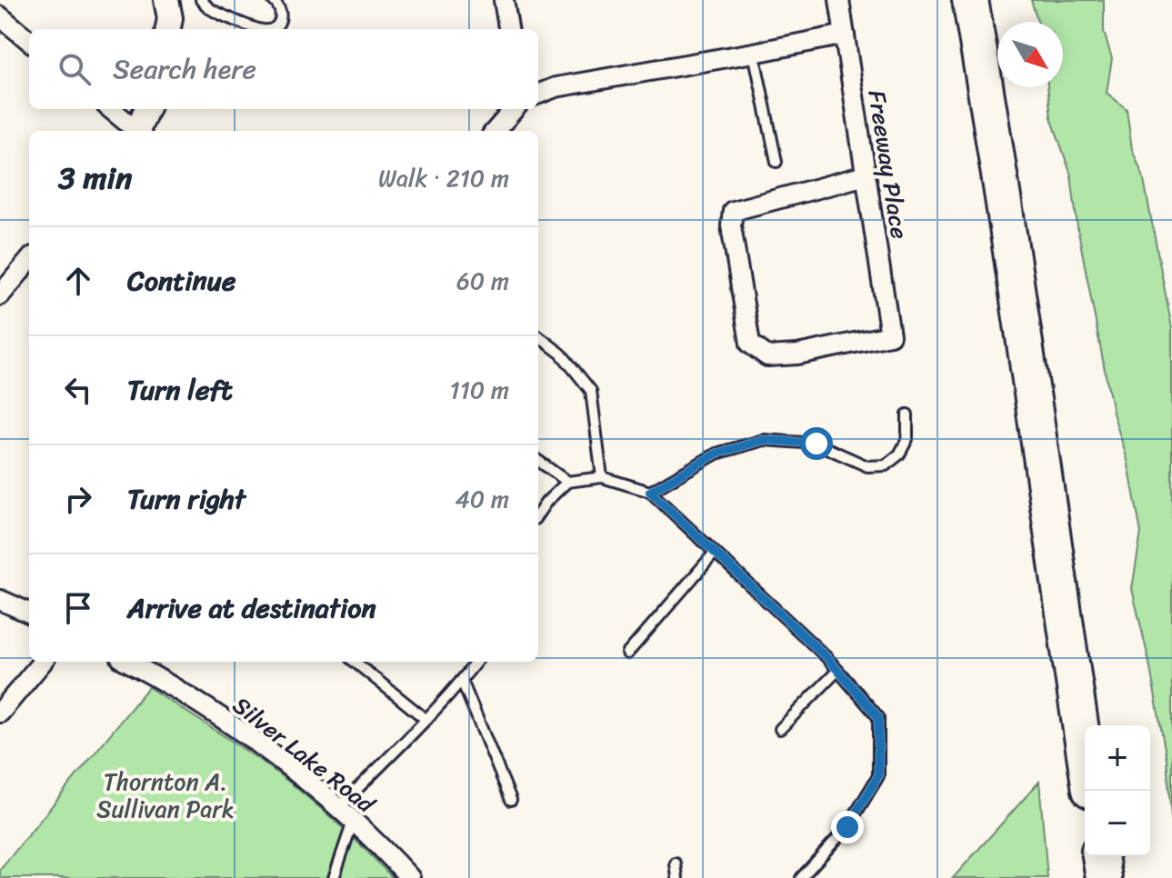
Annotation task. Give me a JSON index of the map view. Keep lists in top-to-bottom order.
{
  "streets": {
    "street": ["Freeway Place", "Silver Lake Road"]
  },
  "parks": ["Thornton A. Sullivan Park"],
  "north": "bottom right",
  "page": {
    "search": "Search here",
    "heading": ["3 min", "Walk · 210 m"],
    "list": [
      ["Continue", "60 m"],
      ["Turn left", "110 m"],
      ["Turn right", "40 m"],
      "Arrive at destination"
    ],
    "map_buttons": ["+", "−"]
  }
}
